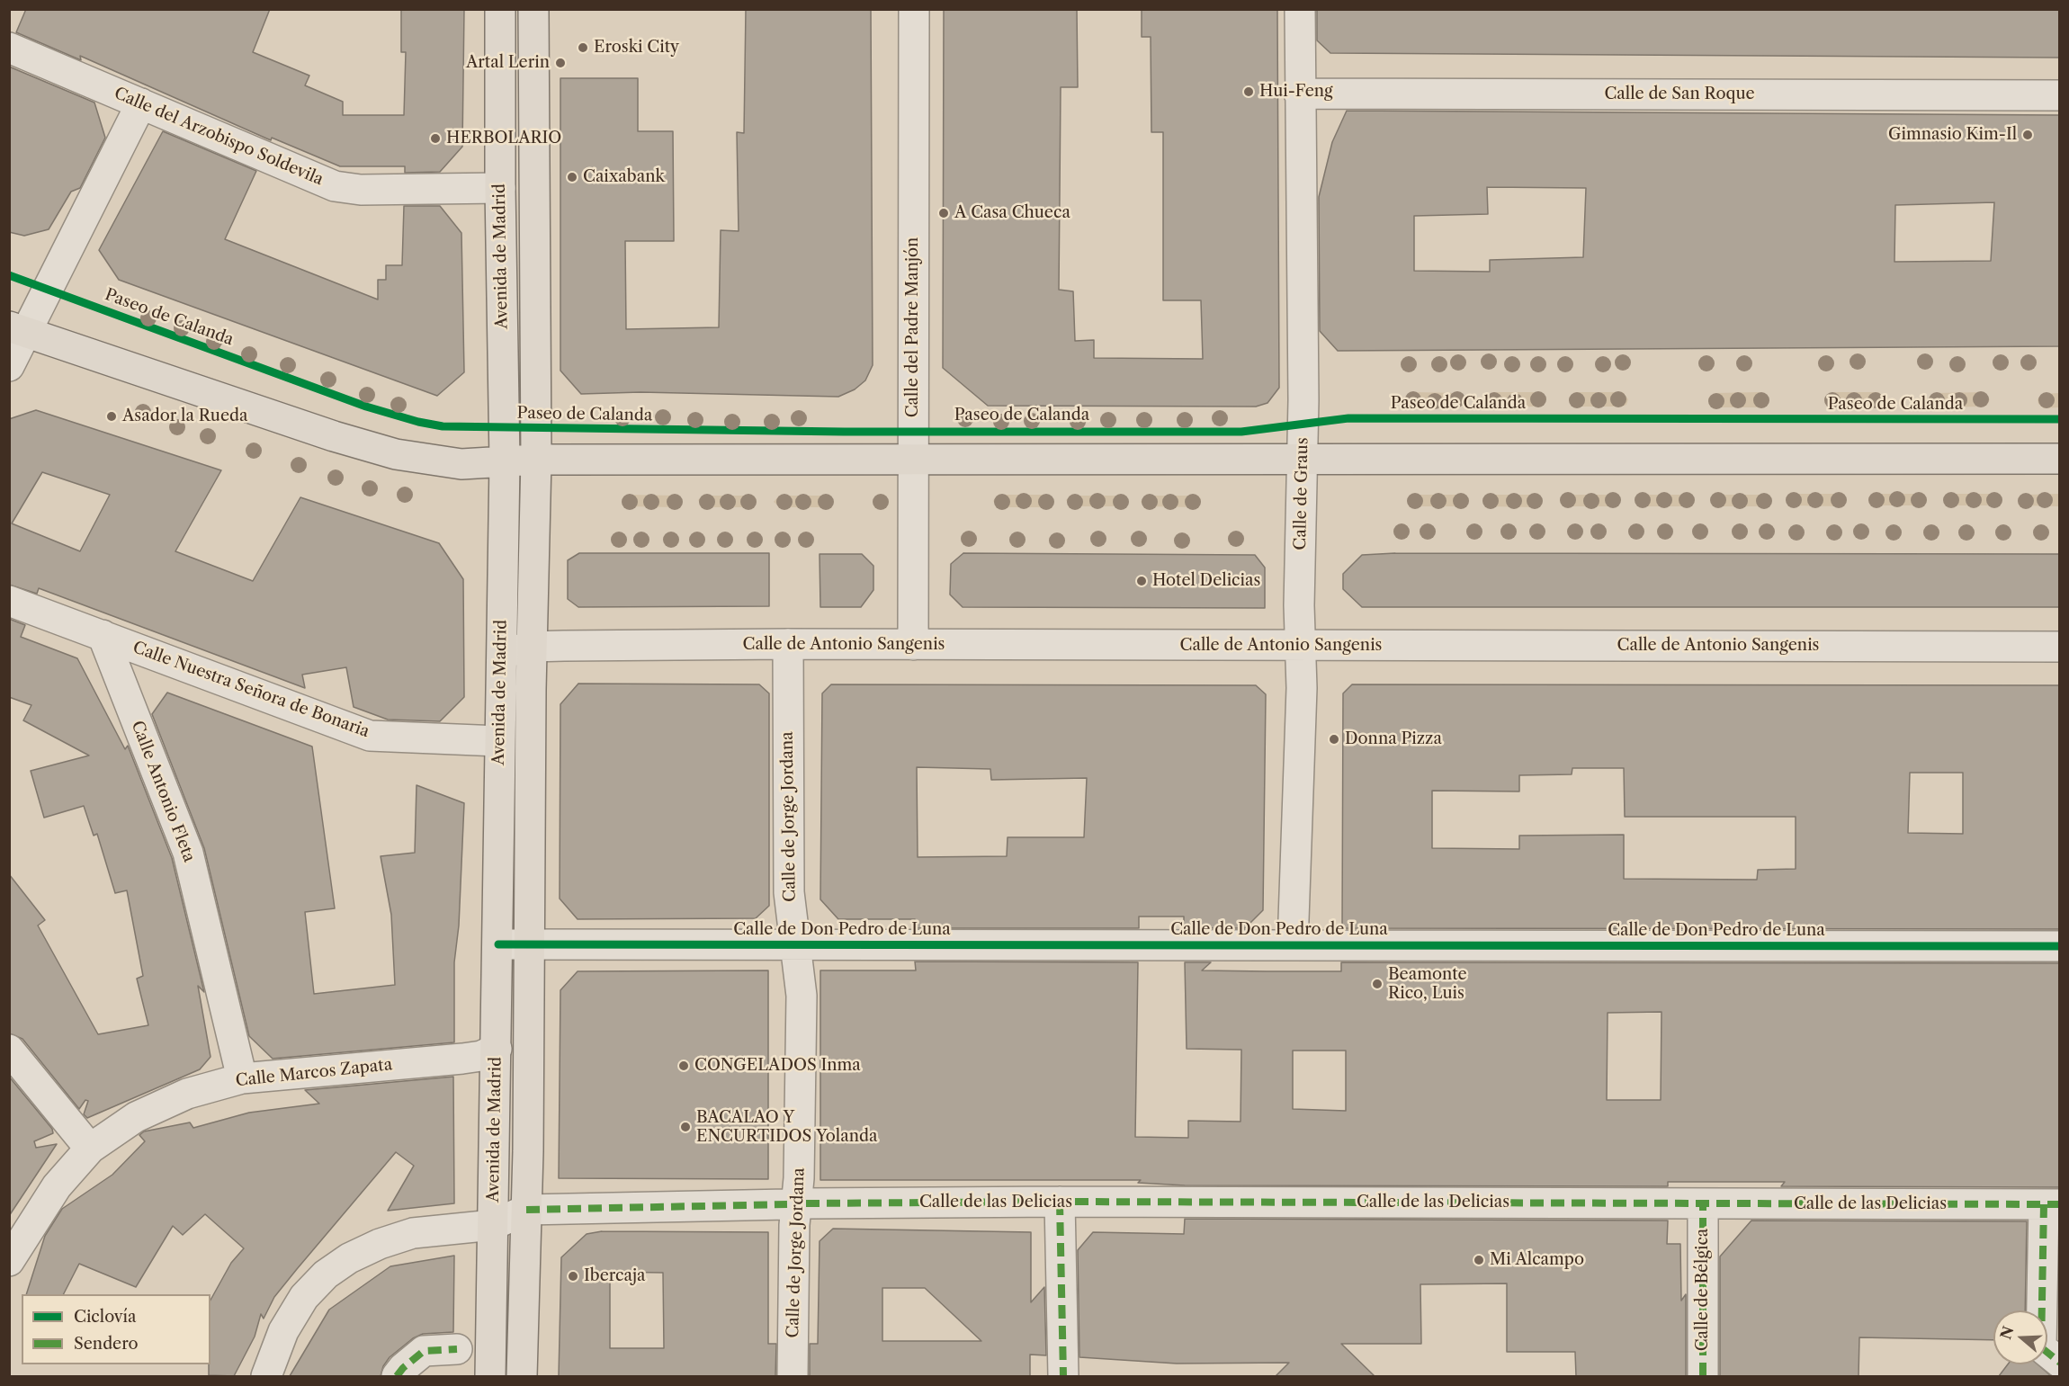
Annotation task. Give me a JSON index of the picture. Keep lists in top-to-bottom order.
{
  "streets": {
    "main road": ["Avenida de Madrid"],
    "street": [
      "Calle de San Roque",
      "Calle del Arzobispo Soldevila",
      "Calle del Padre Manjón",
      "Calle de Graus",
      "Calle de Antonio Sangenis",
      "Calle Nuestra Señora de Bonaria",
      "Calle Antonio Fleta",
      "Calle de Jorge Jordana",
      "Calle de Don Pedro de Luna",
      "Calle Marcos Zapata",
      "Calle de las Delicias",
      "Calle de Bélgica"
    ],
    "cycle path": ["Paseo de Calanda"]
  },
  "crossings": [
    ["Calle de San Roque", "Calle de Graus"],
    ["Calle del Arzobispo Soldevila", "Avenida de Madrid"],
    ["Avenida de Madrid", "Calle de Antonio Sangenis"],
    ["Avenida de Madrid", "Calle Nuestra Señora de Bonaria"],
    ["Avenida de Madrid", "Calle de Don Pedro de Luna"],
    ["Avenida de Madrid", "Calle Marcos Zapata"],
    ["Avenida de Madrid", "Calle de las Delicias"],
    ["Calle del Padre Manjón", "Calle de Antonio Sangenis"],
    ["Calle de Graus", "Calle de Antonio Sangenis"],
    ["Calle de Graus", "Calle de Don Pedro de Luna"],
    ["Calle de Antonio Sangenis", "Calle de Jorge Jordana"],
    ["Calle Nuestra Señora de Bonaria", "Calle Antonio Fleta"],
    ["Calle Antonio Fleta", "Calle Marcos Zapata"],
    ["Calle de Jorge Jordana", "Calle de Don Pedro de Luna"],
    ["Calle de las Delicias", "Calle de Bélgica"]
  ],
  "places": [
    "Eroski City",
    "Artal Lerin",
    "Hui-Feng",
    "Gimnasio Kim-Il",
    "HERBOLARIO",
    "Caixabank",
    "A Casa Chueca",
    "Asador la Rueda",
    "Hotel Delicias",
    "Donna Pizza",
    "Beamonte Rico, Luis",
    "CONGELADOS Inma",
    "BACALAO Y ENCURTIDOS Yolanda",
    "Mi Alcampo",
    "Ibercaja"
  ],
  "legend": ["Ciclovía", "Sendero"],
  "north": "left"
}
